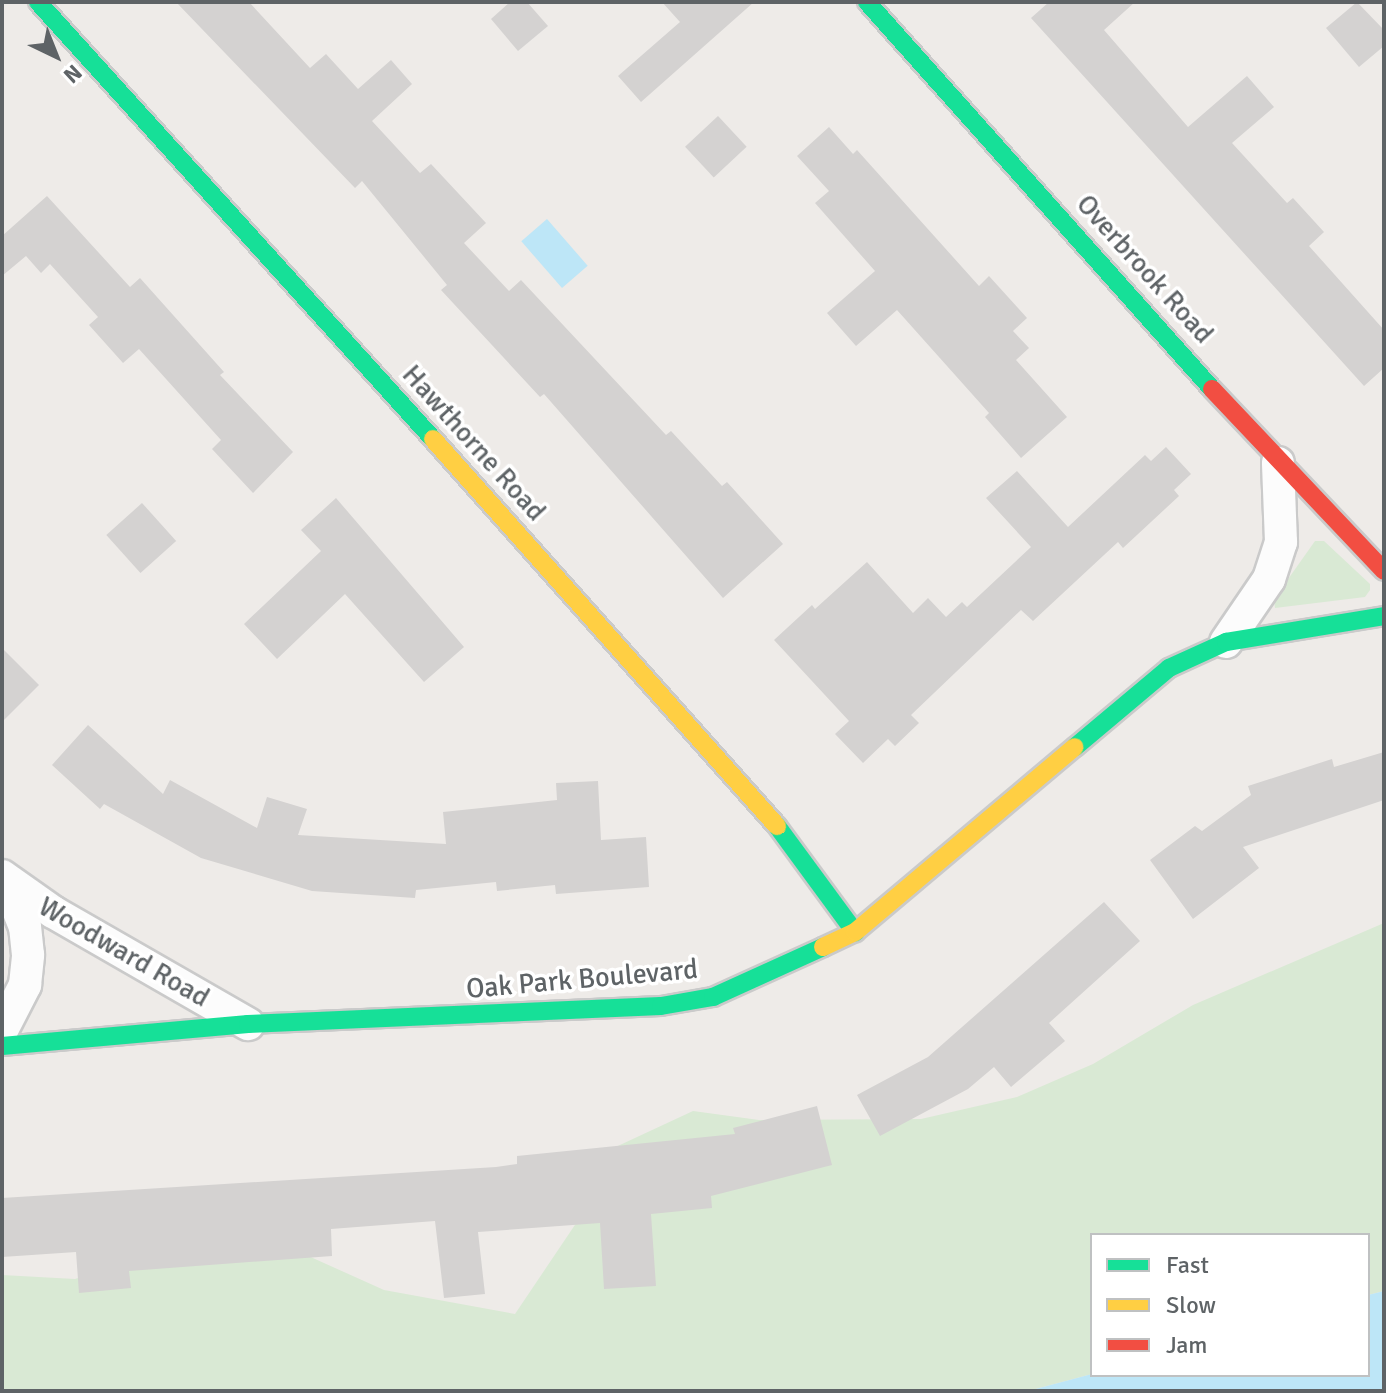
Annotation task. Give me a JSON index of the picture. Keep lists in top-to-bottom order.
{
  "streets": {
    "street": [
      "Overbrook Road",
      "Hawthorne Road",
      "Woodward Road",
      "Oak Park Boulevard"
    ]
  },
  "crossings": [
    ["Hawthorne Road", "Oak Park Boulevard"],
    ["Woodward Road", "Oak Park Boulevard"]
  ],
  "legend": ["Fast", "Slow", "Jam"],
  "north": "bottom right"
}
